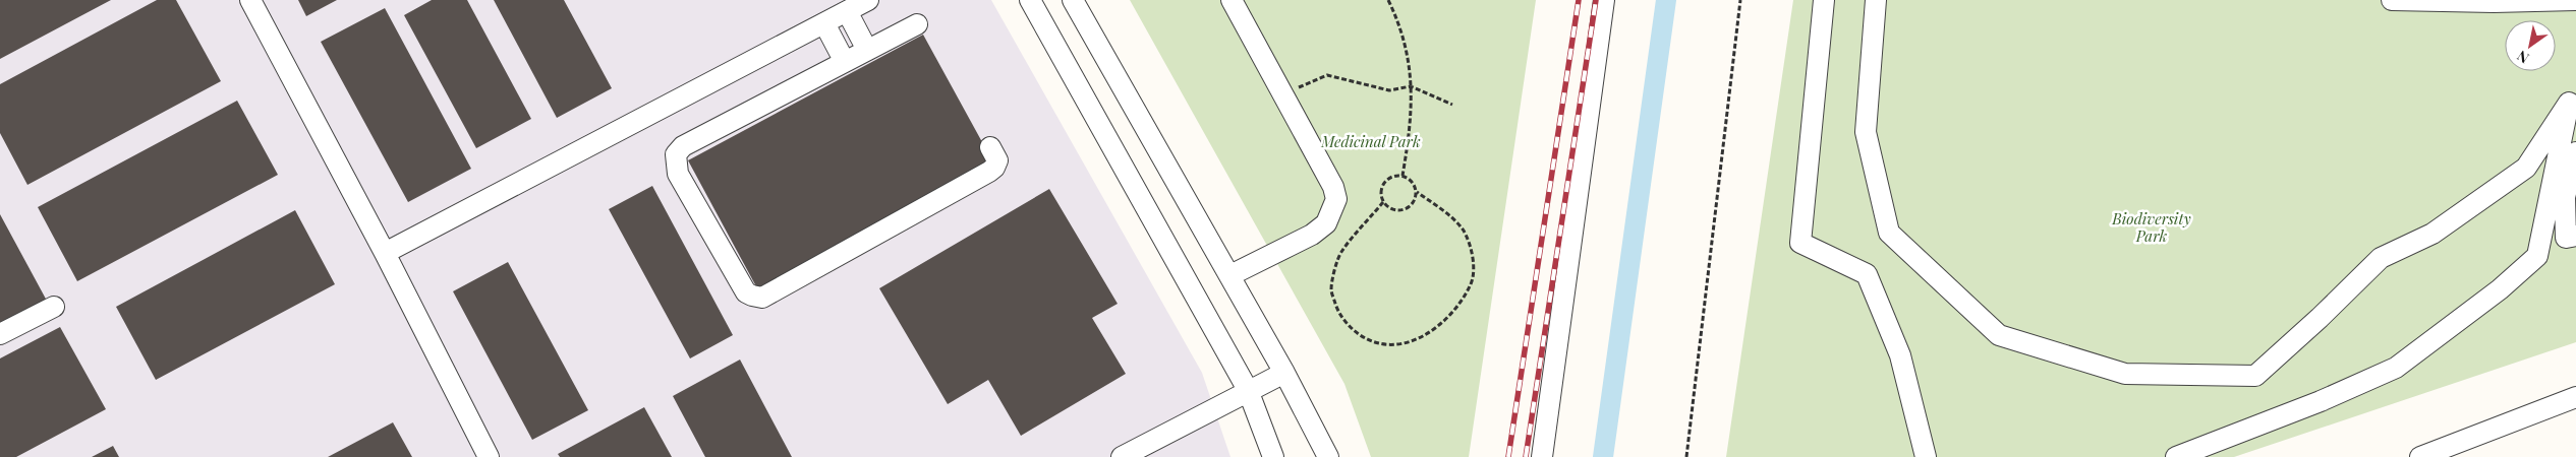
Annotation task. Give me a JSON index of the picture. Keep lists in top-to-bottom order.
{
  "parks": ["Medicinal Park", "Biodiversity Park"],
  "north": "bottom left"
}
